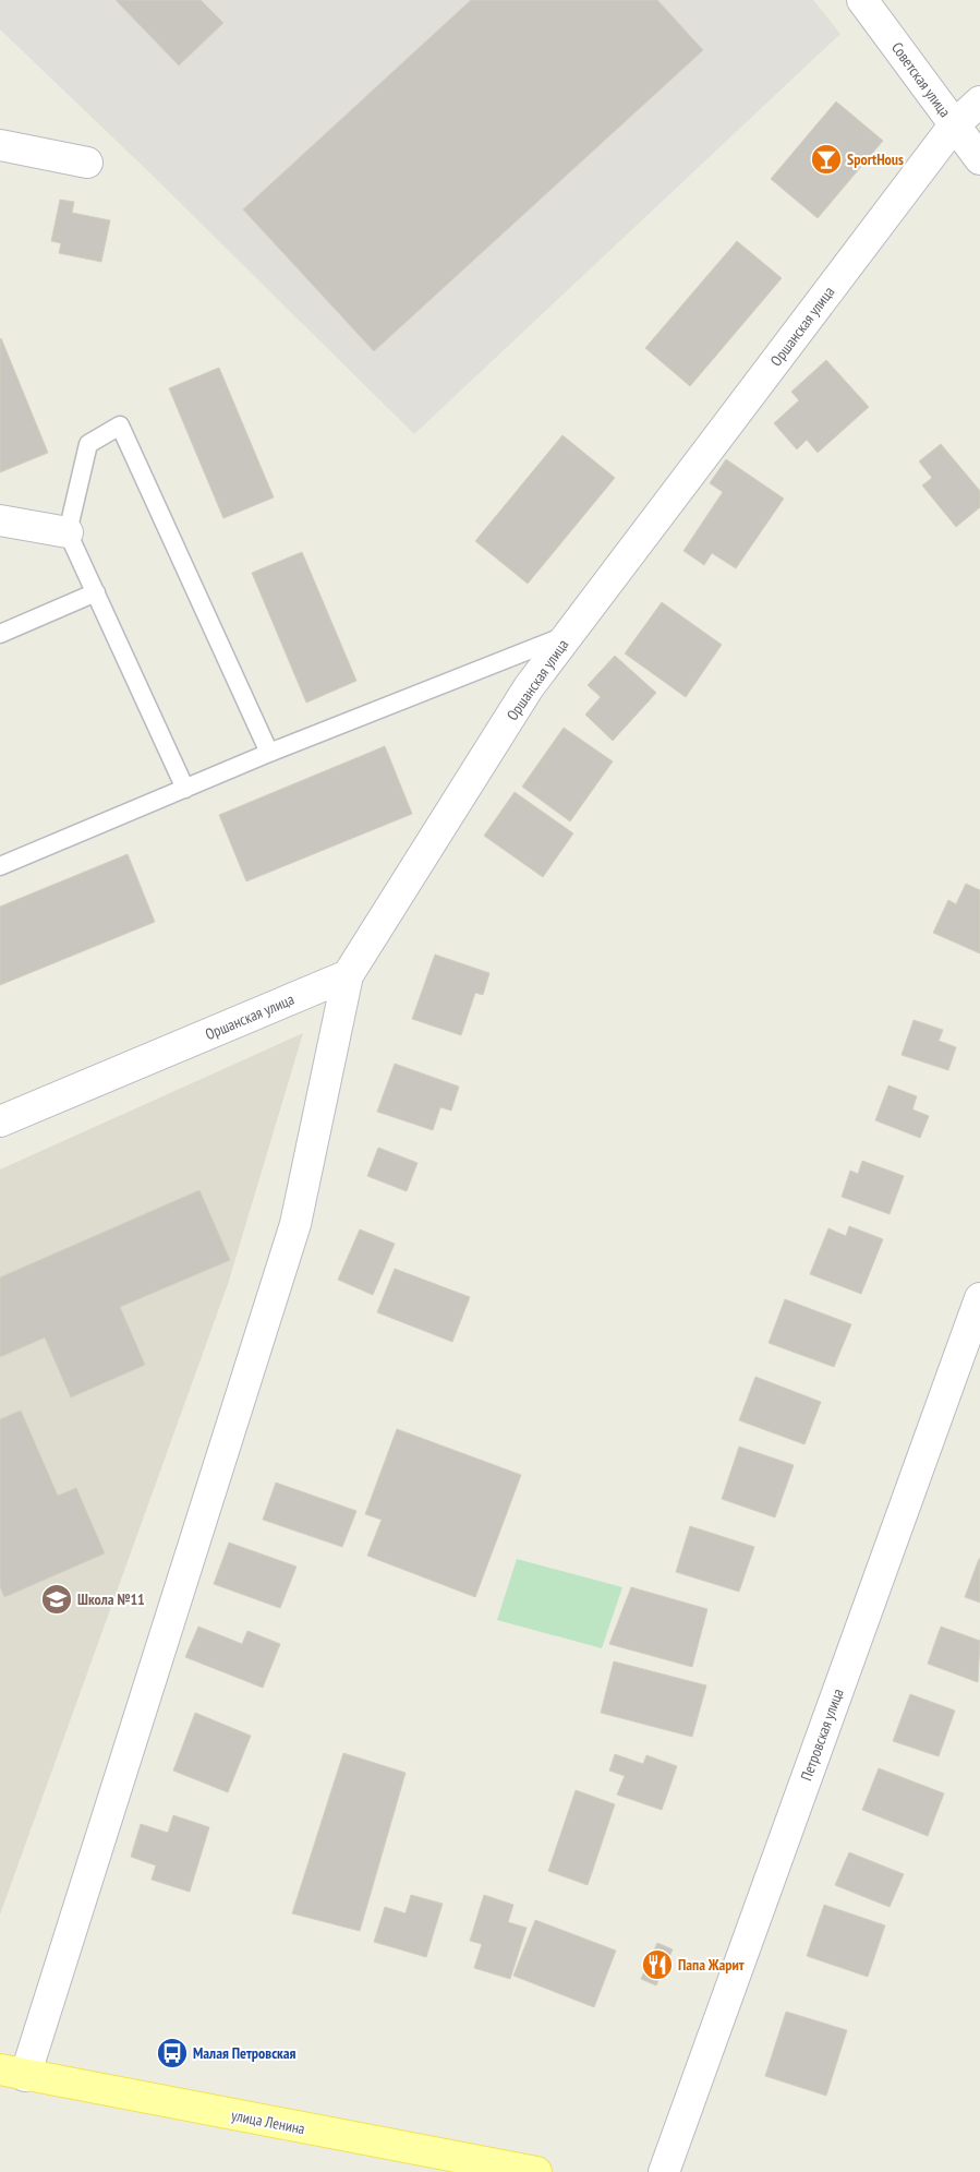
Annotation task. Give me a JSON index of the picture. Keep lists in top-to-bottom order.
{
  "streets": {
    "main road": ["улица Ленина"],
    "street": ["Советская улица", "Оршанская улица", "Петровская улица"]
  },
  "crossings": [
    ["Советская улица", "Оршанская улица"]
  ],
  "places": {
    "bar": ["SportHous"],
    "school or university": ["Школа №11"],
    "restaurant": ["Папа Жарит"],
    "bus stop": ["Малая Петровская"]
  }
}
